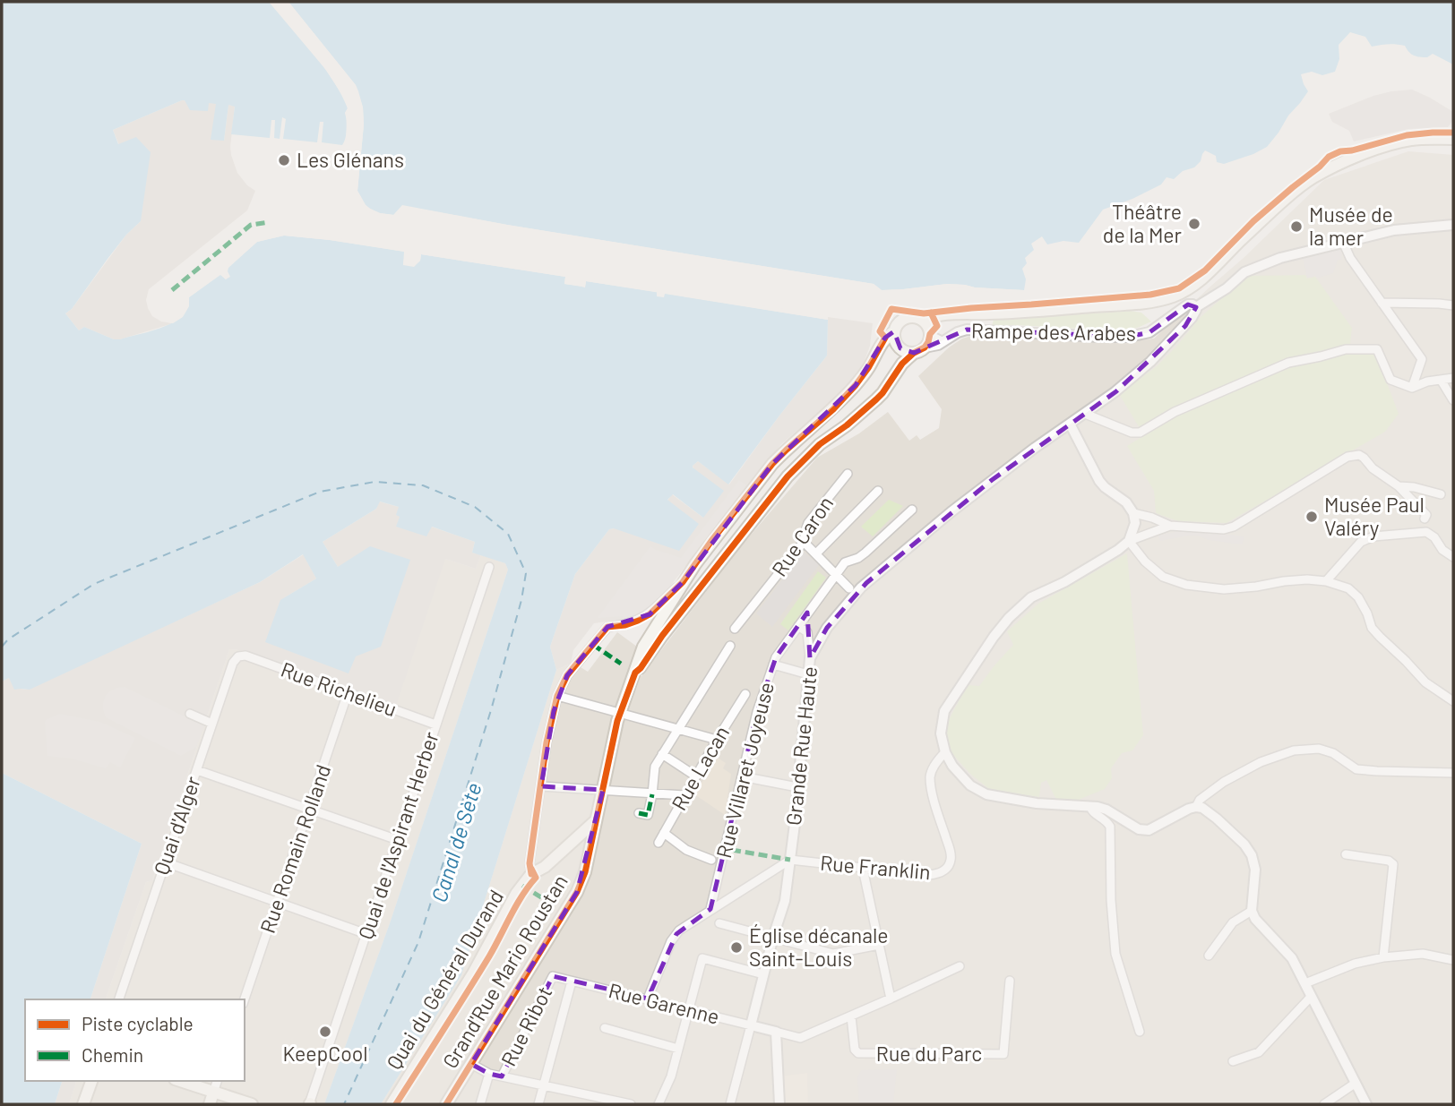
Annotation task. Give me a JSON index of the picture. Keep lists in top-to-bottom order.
{
  "streets": {
    "main road": ["Grand'Rue Mario Roustan", "Quai du Général Durand"],
    "street": [
      "Rampe des Arabes",
      "Rue Caron",
      "Rue Richelieu",
      "Grande Rue Haute",
      "Rue Lacan",
      "Rue Villaret Joyeuse",
      "Quai d'Alger",
      "Quai de l'Aspirant Herber",
      "Rue Romain Rolland",
      "Rue Franklin",
      "Rue Garenne",
      "Rue Ribot",
      "Rue du Parc"
    ]
  },
  "crossings": [
    ["Rampe des Arabes", "Grande Rue Haute"],
    ["Rue Richelieu", "Quai d'Alger"],
    ["Rue Richelieu", "Quai de l'Aspirant Herber"],
    ["Rue Richelieu", "Rue Romain Rolland"],
    ["Grande Rue Haute", "Rue Franklin"],
    ["Grande Rue Haute", "Rue Garenne"],
    ["Rue Garenne", "Rue Ribot"]
  ],
  "water": ["Canal de Sète"],
  "places": [
    "Les Glénans",
    "Théâtre de la Mer",
    "Musée de la mer",
    "Musée Paul Valéry",
    "Église décanale Saint-Louis",
    "KeepCool"
  ],
  "legend": ["Piste cyclable", "Chemin"]
}
